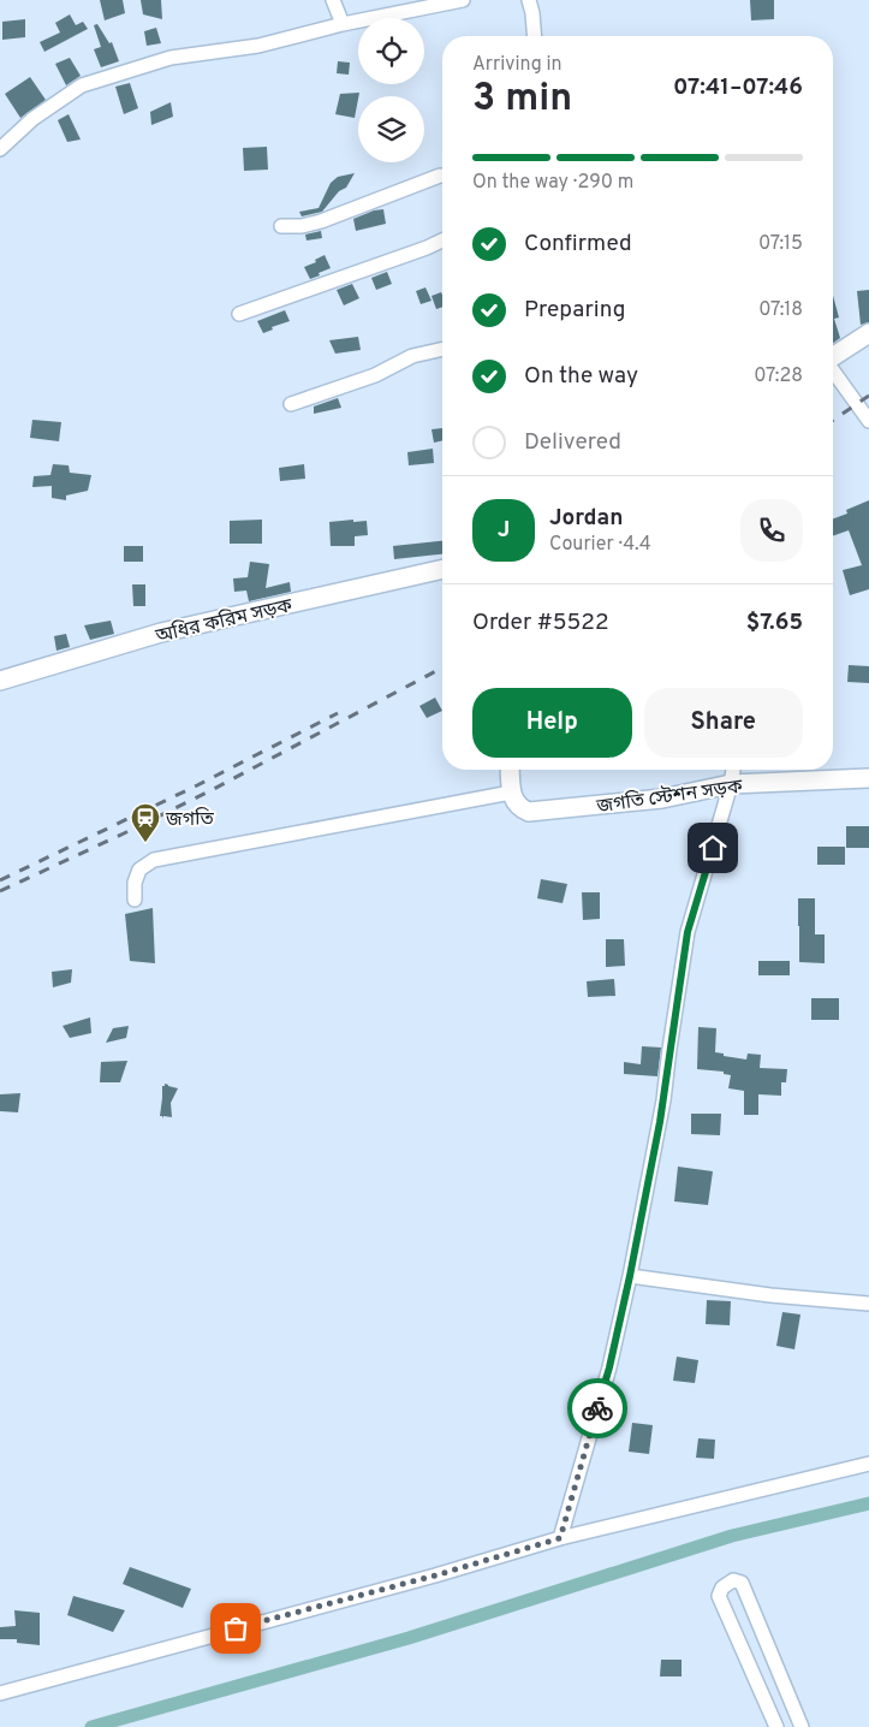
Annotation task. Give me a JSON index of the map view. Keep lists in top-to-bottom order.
{
  "streets": {
    "main road": ["অধির করিম সড়ক", "জগতি স্টেশন সড়ক"]
  },
  "places": {
    "station": ["জগতি"]
  },
  "page": {
    "heading": ["3 min", "Arriving in", "07:41–07:46"],
    "panel": [
      "Jordan",
      "Courier · 4.4",
      "Order #5522",
      "$7.65"
    ],
    "bar": "On the way · 290 m",
    "list": [
      ["Confirmed", "07:15"],
      ["Preparing", "07:18"],
      ["On the way", "07:28"],
      "Delivered"
    ],
    "round": "J",
    "buttons": ["Help", "Share"]
  }
}
